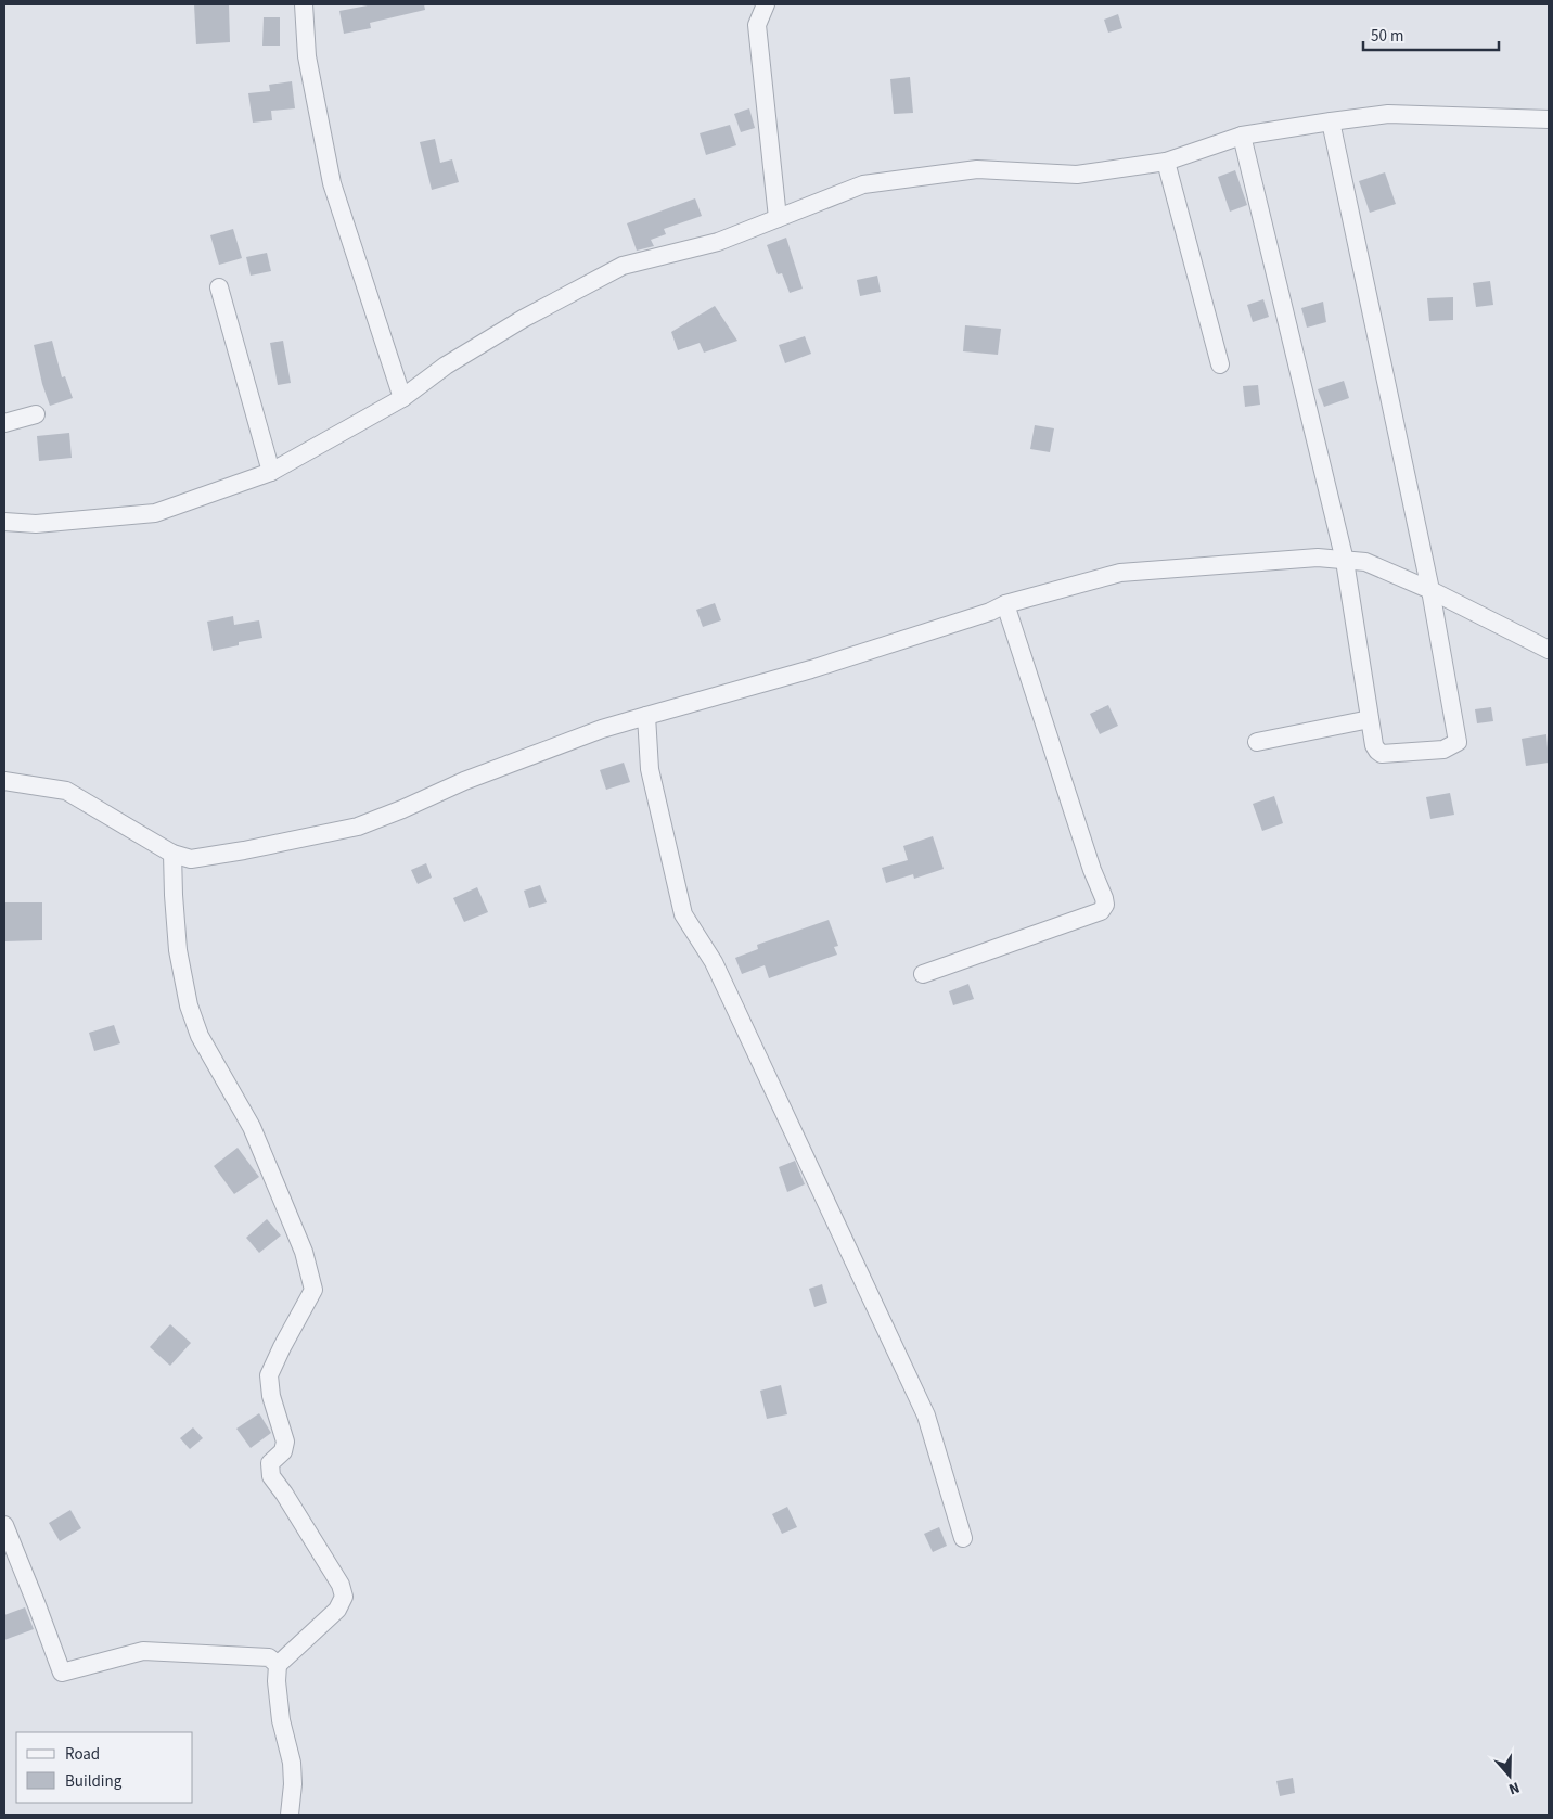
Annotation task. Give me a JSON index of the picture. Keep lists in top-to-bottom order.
{
  "legend": ["Road", "Building"],
  "scale_bar": "50 m",
  "north": "bottom"
}
